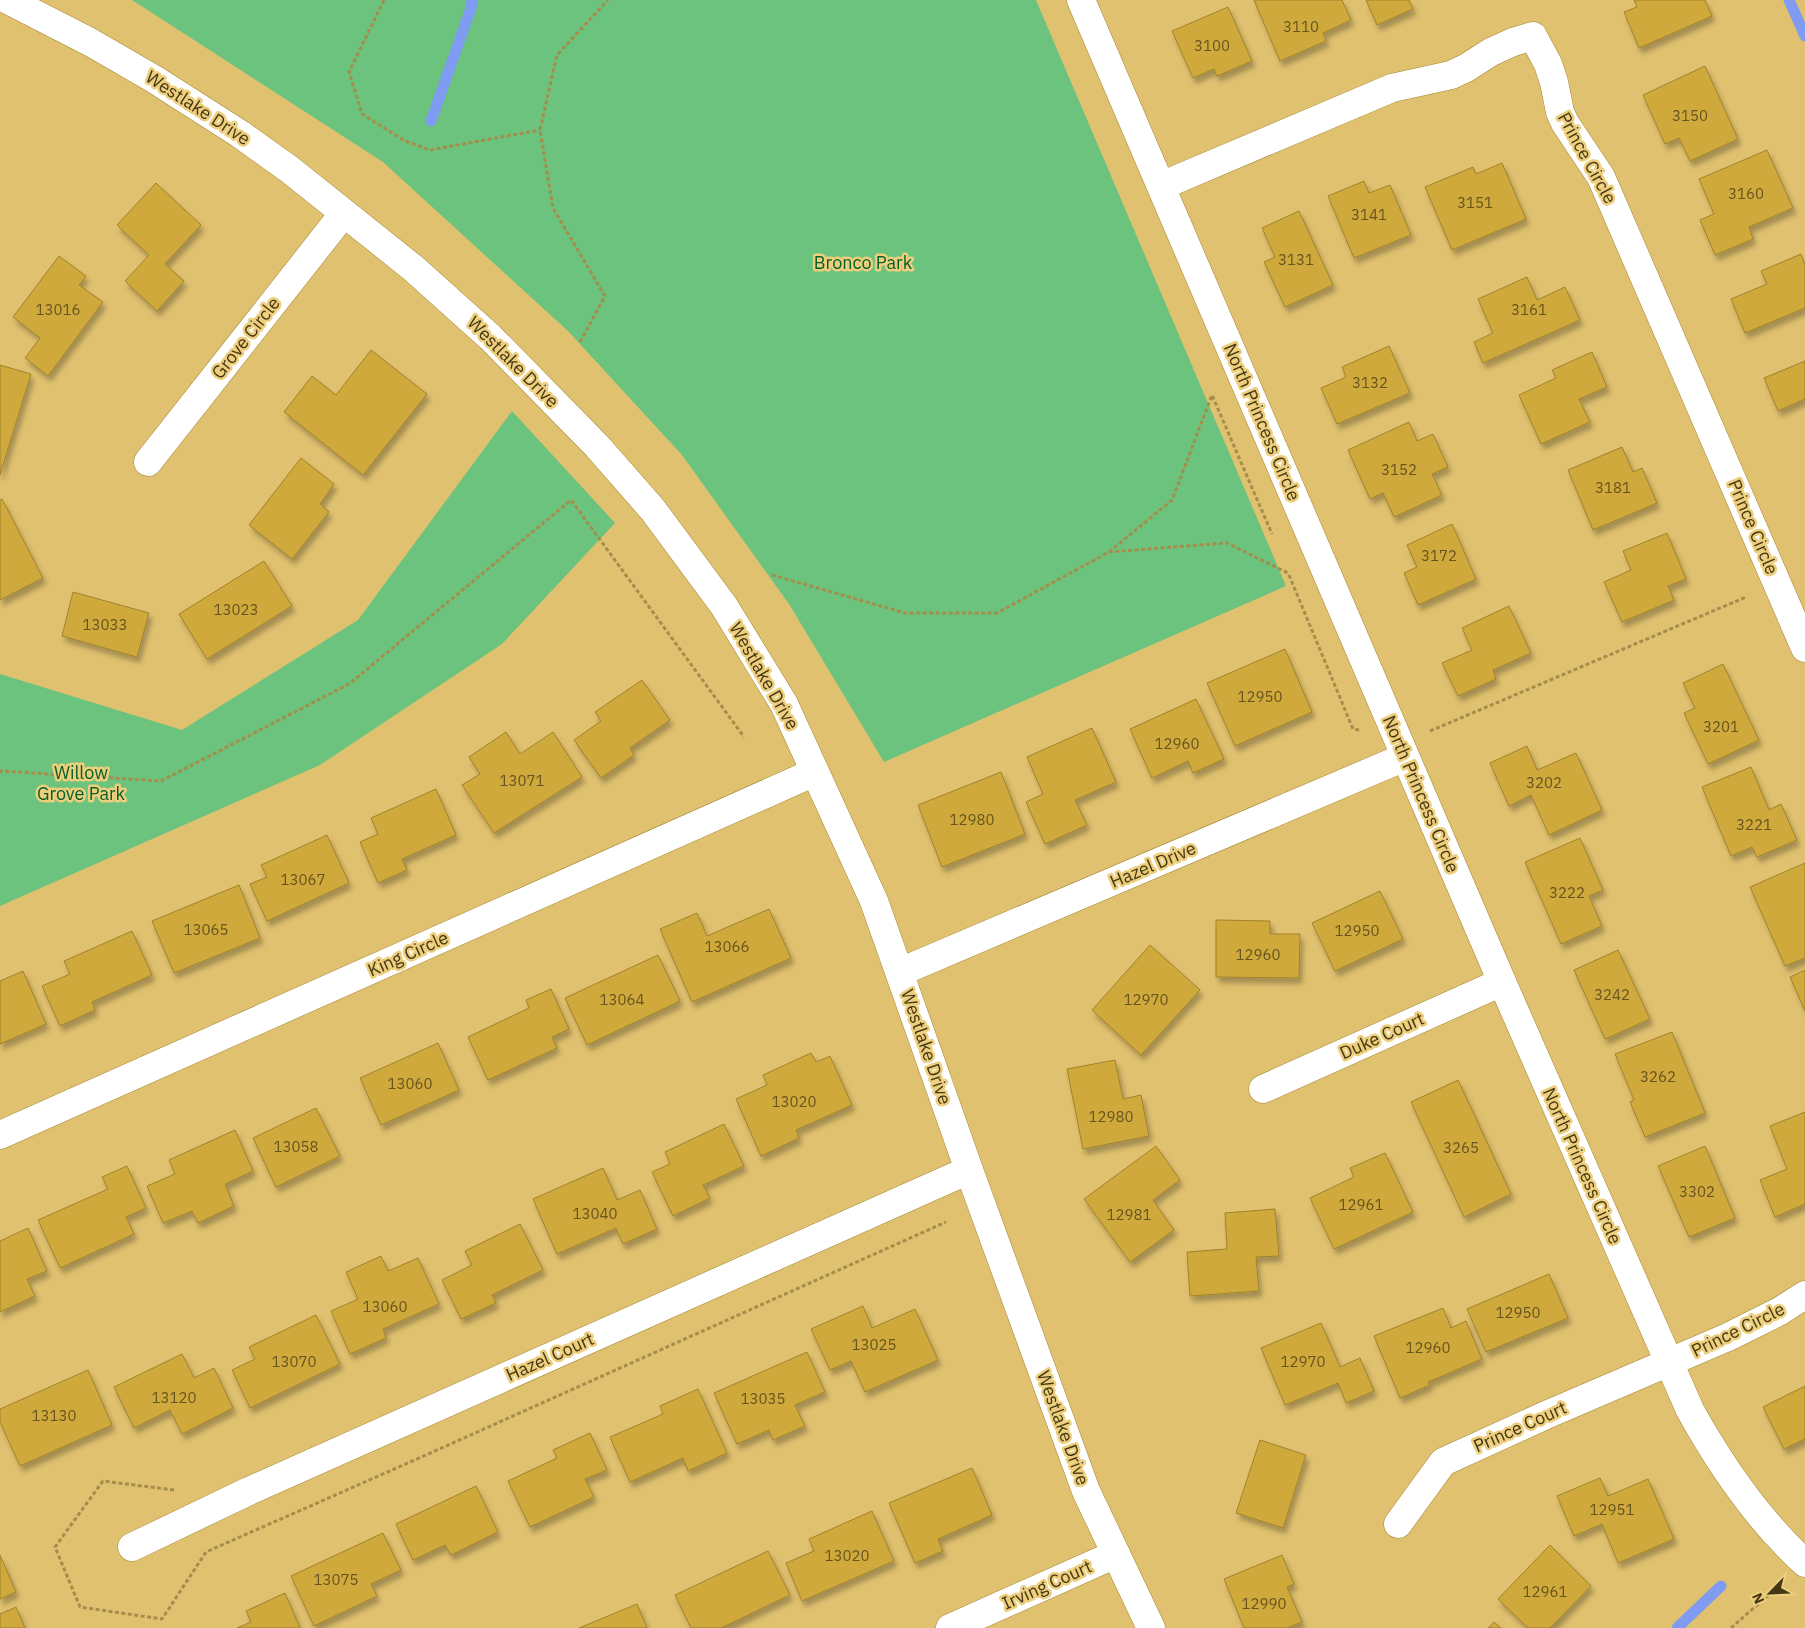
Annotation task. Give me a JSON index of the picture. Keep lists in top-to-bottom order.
{
  "streets": {
    "street": [
      "Westlake Drive",
      "Prince Circle",
      "Grove Circle",
      "North Princess Circle",
      "Hazel Drive",
      "King Circle",
      "Duke Court",
      "Hazel Court",
      "Prince Court",
      "Irving Court"
    ]
  },
  "crossings": [
    ["Westlake Drive", "Grove Circle"],
    ["Westlake Drive", "Hazel Drive"],
    ["Westlake Drive", "King Circle"],
    ["Westlake Drive", "Hazel Court"],
    ["Westlake Drive", "Irving Court"],
    ["Prince Circle", "North Princess Circle"],
    ["Prince Circle", "Prince Court"],
    ["North Princess Circle", "Hazel Drive"],
    ["North Princess Circle", "Duke Court"],
    ["North Princess Circle", "Prince Court"]
  ],
  "parks": ["Bronco Park", "Willow Grove Park"],
  "house_numbers": [
    "3110",
    "3100",
    "3150",
    "3160",
    "3151",
    "3141",
    "3131",
    "13016",
    "3161",
    "3132",
    "3152",
    "3181",
    "3172",
    "13023",
    "13033",
    "12950",
    "3201",
    "12960",
    "13071",
    "3202",
    "12980",
    "3221",
    "13067",
    "3222",
    "13065",
    "12950",
    "13066",
    "12960",
    "3242",
    "13064",
    "12970",
    "3262",
    "13060",
    "13020",
    "12980",
    "13058",
    "3265",
    "3302",
    "12961",
    "13040",
    "12981",
    "13060",
    "12950",
    "13025",
    "12960",
    "13070",
    "12970",
    "13120",
    "13035",
    "13130",
    "12951",
    "13020",
    "13075",
    "12961",
    "12990"
  ],
  "north": "bottom left"
}
